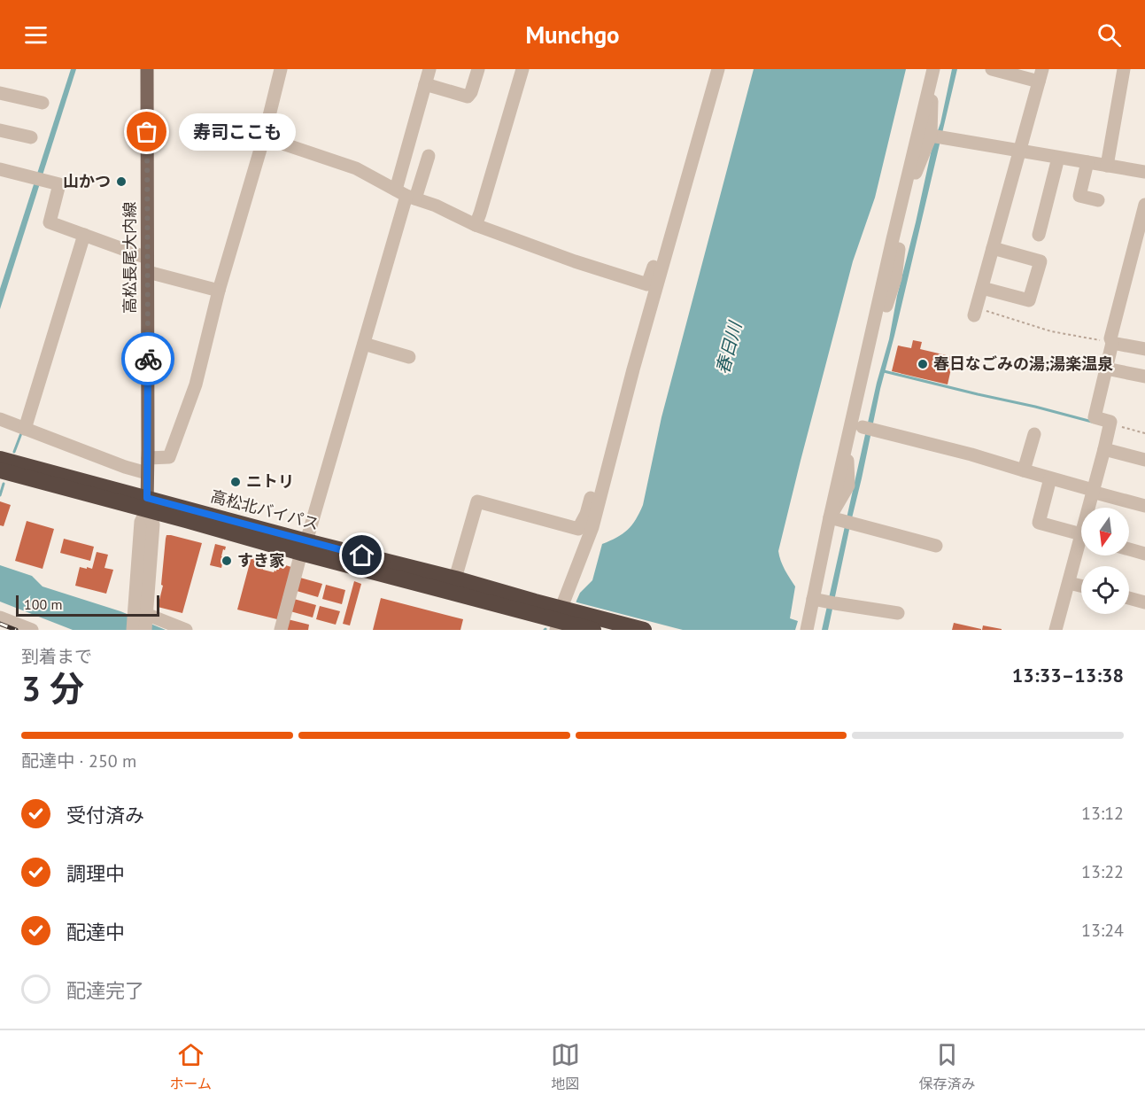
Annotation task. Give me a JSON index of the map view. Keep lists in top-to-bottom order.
{
  "streets": {
    "highway": ["高松北バイパス"],
    "main road": ["高松長尾大内線"]
  },
  "crossings": [
    ["高松長尾大内線", "高松北バイパス"]
  ],
  "water": ["春日川"],
  "places": [
    "寿司ここも",
    "山かつ",
    "春日なごみの湯;湯楽温泉",
    "ニトリ",
    "すき家"
  ],
  "scale_bar": "100 m",
  "north": "bottom",
  "page": {
    "header": "Munchgo",
    "bubble": "寿司ここも",
    "scale": "100 m",
    "heading": ["3 分", "到着まで", "13:33–13:38"],
    "bar": "配達中 · 250 m",
    "list": [
      ["受付済み", "13:12"],
      ["調理中", "13:22"],
      ["配達中", "13:24"],
      "配達完了"
    ],
    "tabs": ["ホーム", "地図", "保存済み"]
  }
}
